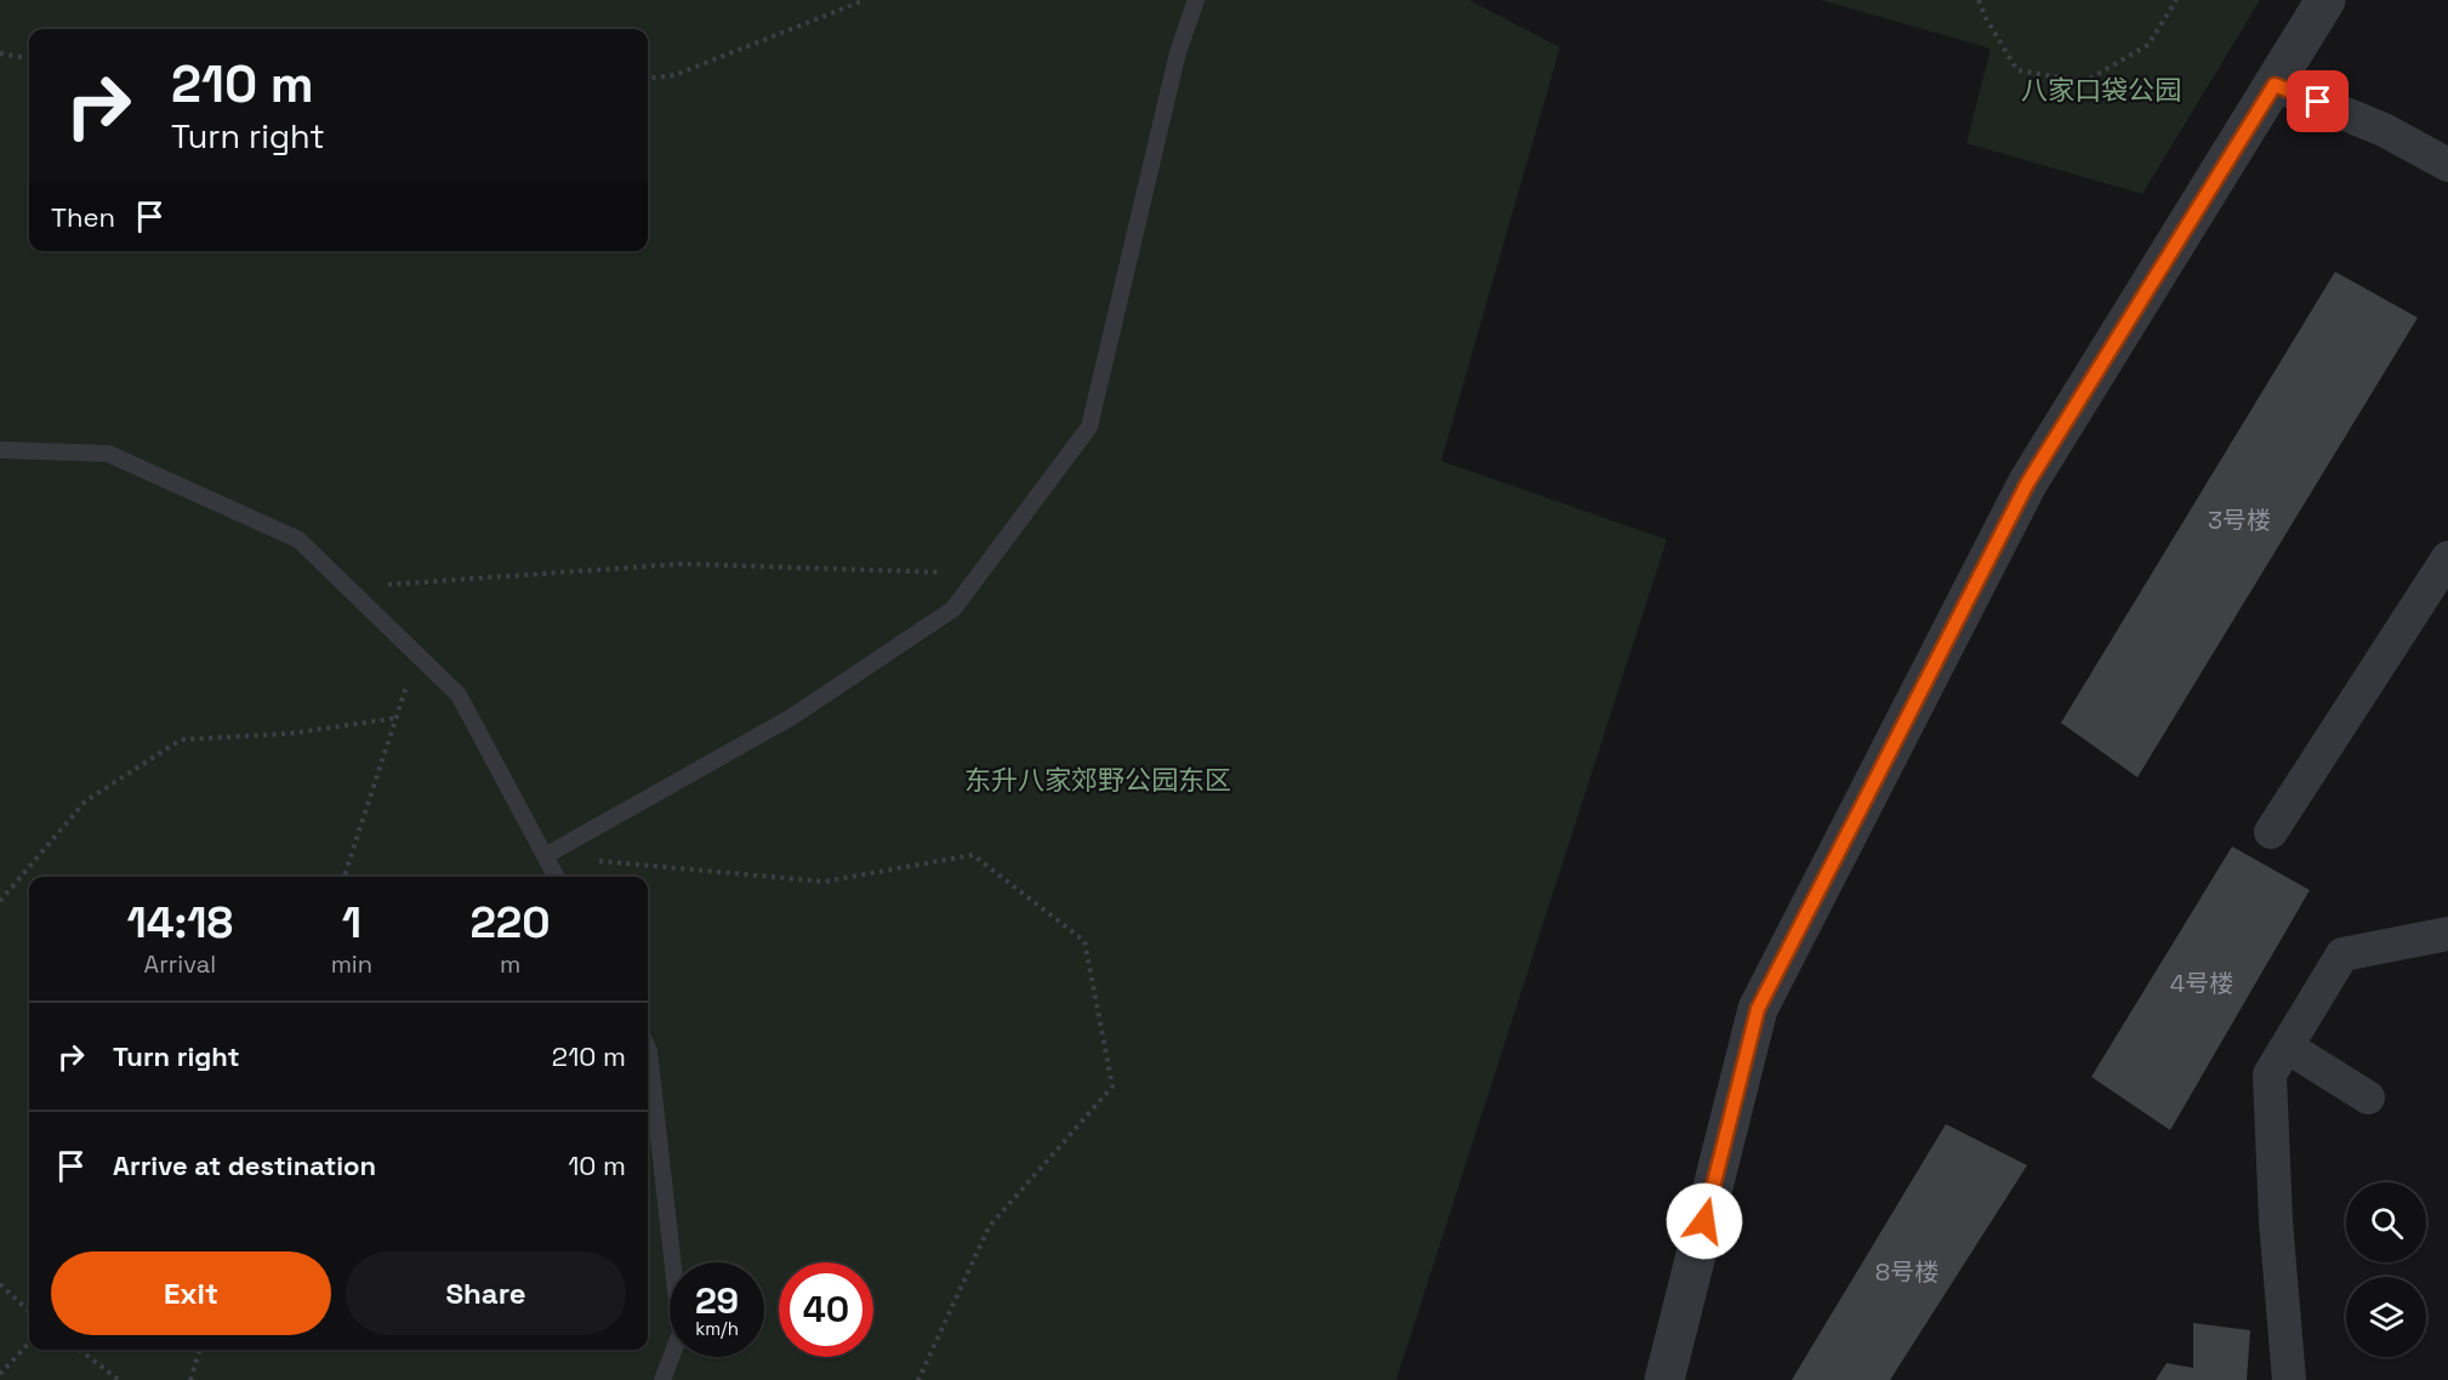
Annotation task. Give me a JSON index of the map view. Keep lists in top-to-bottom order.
{
  "parks": ["八家口袋公园", "东升八家郊野公园东区"],
  "house_numbers": ["3号楼", "4号楼", "8号楼"],
  "page": {
    "turn": ["210 m", "Turn right"],
    "then": "Then",
    "eta": [
      "14:18",
      "Arrival",
      "1",
      "min",
      "220",
      "m"
    ],
    "list": [
      {
        "name": "Turn right",
        "value": "210 m"
      },
      {
        "name": "Arrive at destination",
        "value": "10 m"
      }
    ],
    "buttons": ["Exit", "Share"],
    "speed": "29 km/h",
    "limit": "40"
  }
}
